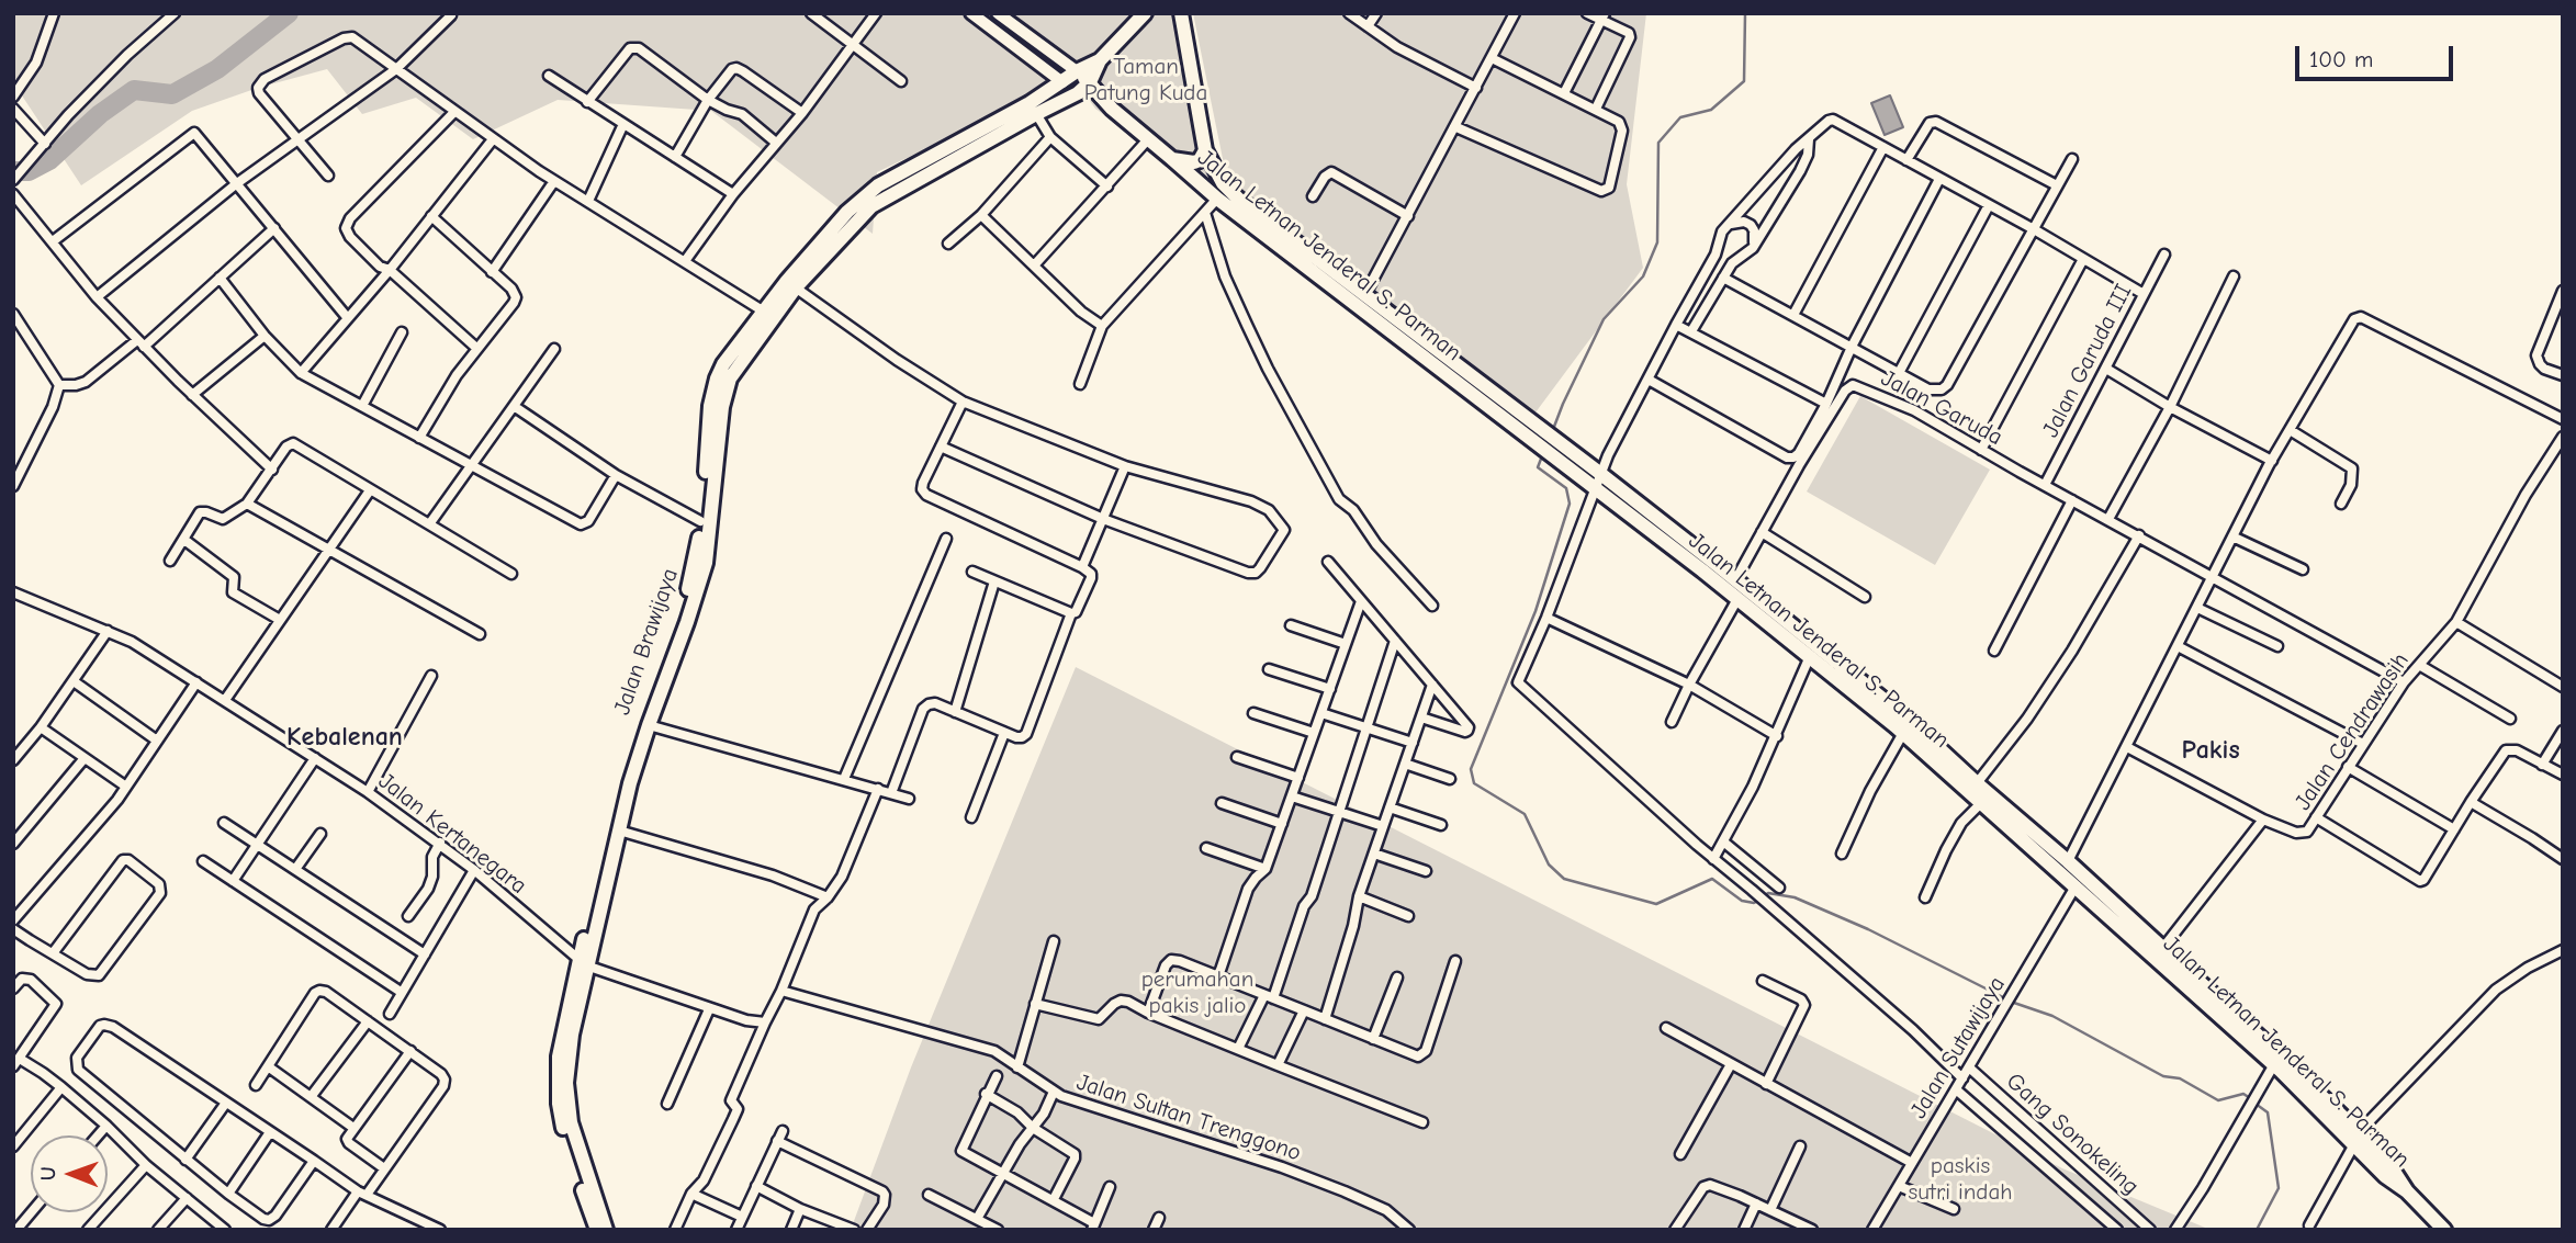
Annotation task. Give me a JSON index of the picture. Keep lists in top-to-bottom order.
{
  "streets": {
    "highway": ["Jalan Letnan Jenderal S. Parman", "Jalan Brawijaya"],
    "street": [
      "Jalan Garuda III",
      "Jalan Garuda",
      "Jalan Cendrawasih",
      "Jalan Kertanegara",
      "Jalan Sutawijaya",
      "Jalan Sultan Trenggono",
      "Gang Sonokeling"
    ]
  },
  "crossings": [
    ["Jalan Letnan Jenderal S. Parman", "Jalan Garuda"],
    ["Jalan Letnan Jenderal S. Parman", "Jalan Cendrawasih"],
    ["Jalan Letnan Jenderal S. Parman", "Jalan Sutawijaya"],
    ["Jalan Garuda III", "Jalan Garuda"],
    ["Jalan Garuda", "Jalan Cendrawasih"],
    ["Jalan Brawijaya", "Jalan Kertanegara"],
    ["Jalan Sutawijaya", "Gang Sonokeling"]
  ],
  "districts": ["Kebalenan", "Pakis"],
  "parks": ["Taman Patung Kuda", "perumahan pakis jalio", "paskis sutri indah"],
  "scale_bar": "100 m",
  "north": "left"
}
